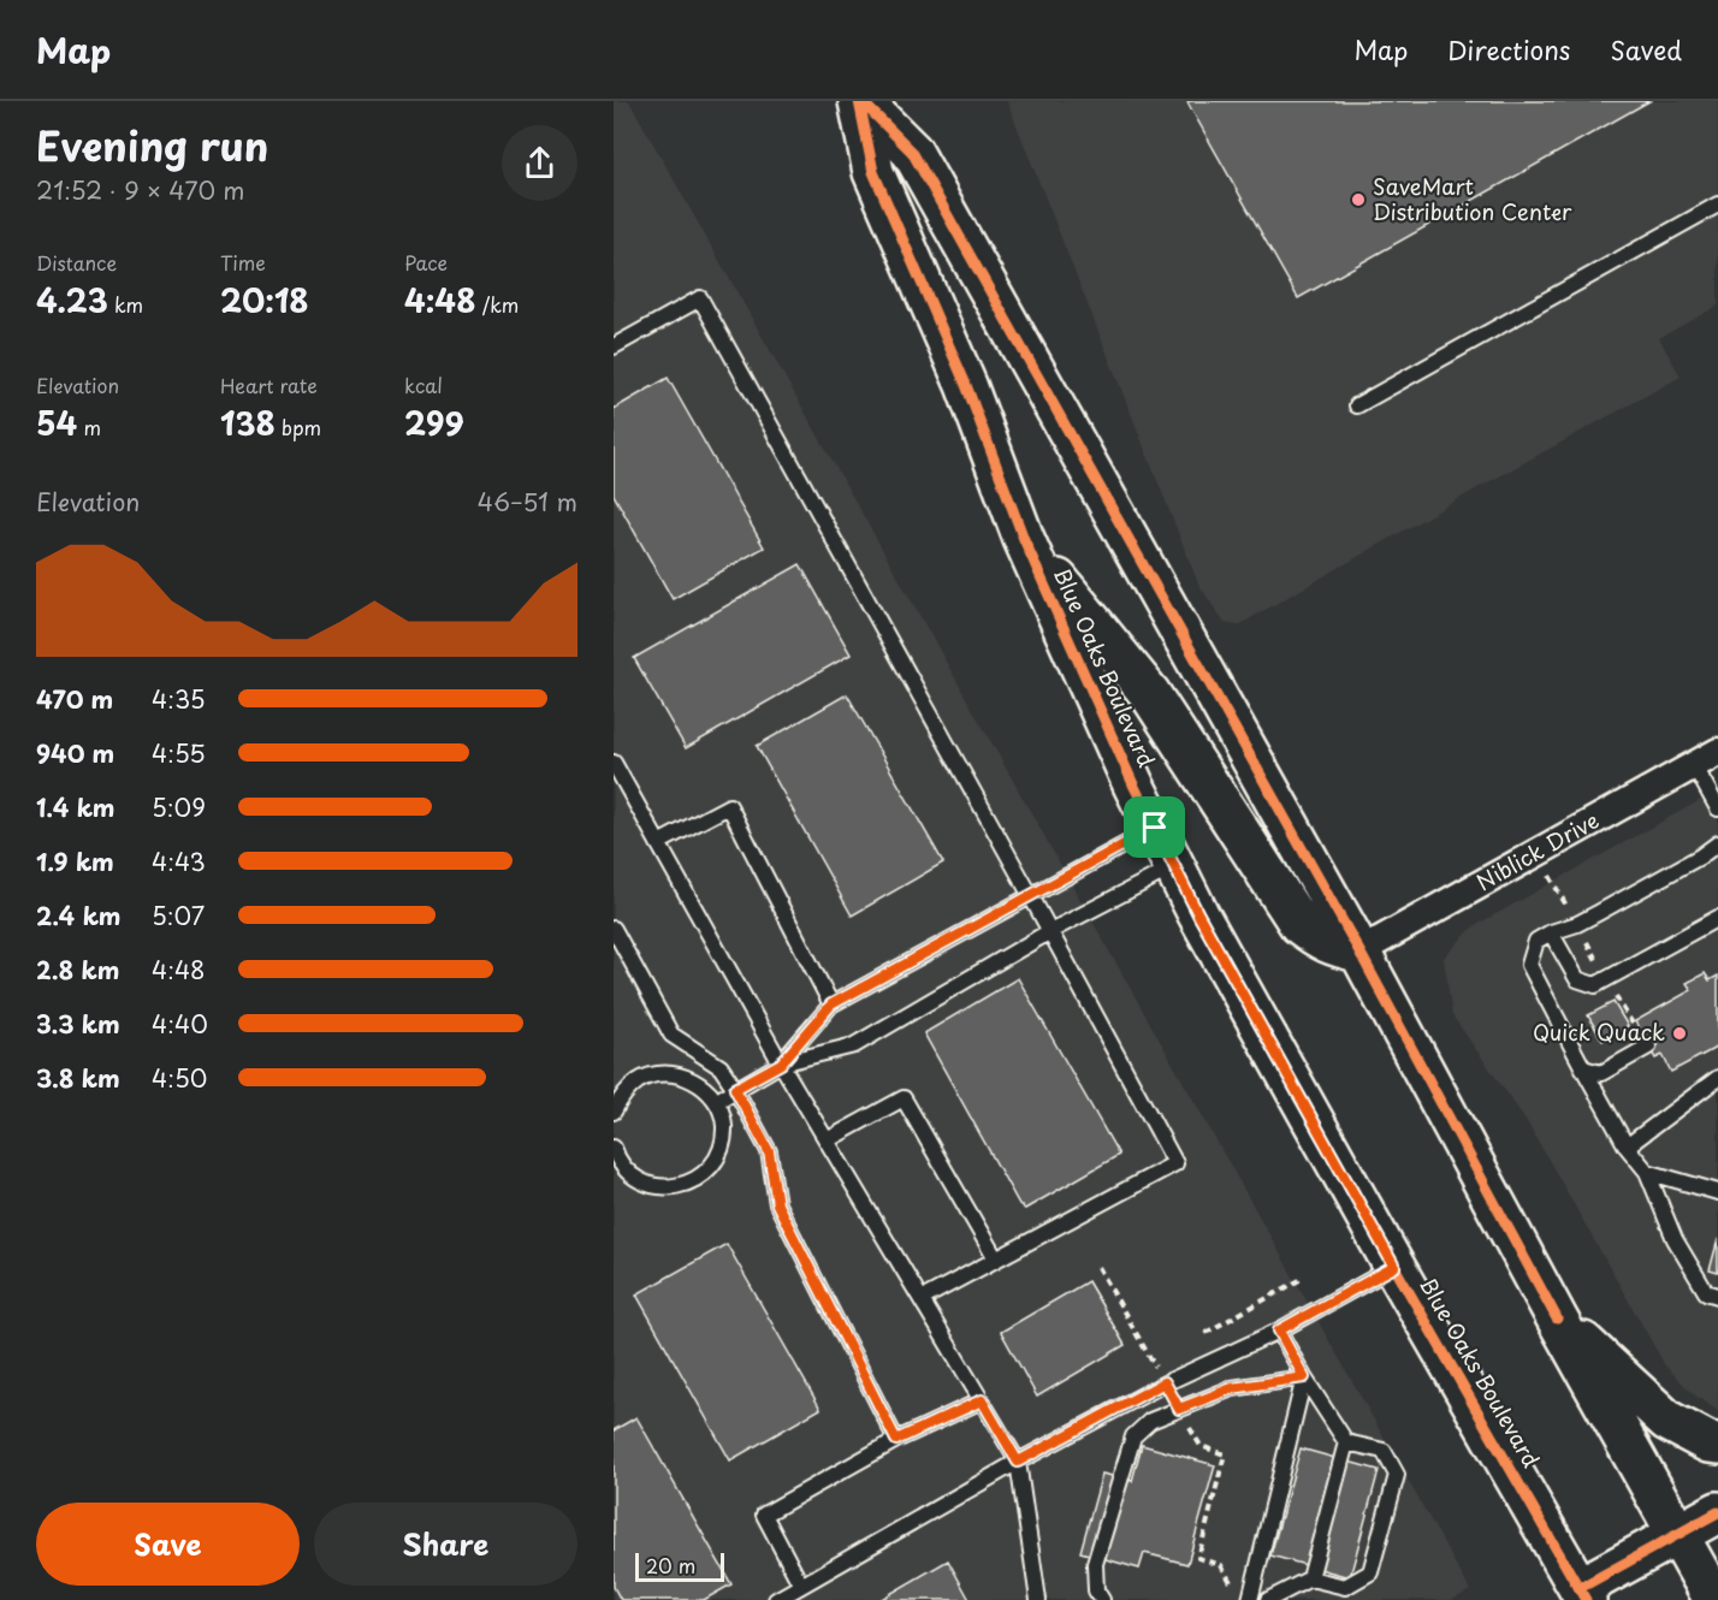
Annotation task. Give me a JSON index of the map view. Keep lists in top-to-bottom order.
{
  "streets": {
    "main road": ["Blue Oaks Boulevard"],
    "street": ["Niblick Drive"]
  },
  "crossings": [
    ["Blue Oaks Boulevard", "Niblick Drive"]
  ],
  "places": ["SaveMart Distribution Center", "Quick Quack"],
  "scale_bar": "20 m",
  "page": {
    "header": "Map",
    "nav": ["Map", "Directions", "Saved"],
    "heading": ["Evening run", "21:52 · 9 × 470 m"],
    "stats": [
      ["Distance", "4.23 km"],
      ["Time", "20:18"],
      ["Pace", "4:48 /km"],
      ["Elevation", "54 m"],
      ["Heart rate", "138 bpm"],
      ["kcal", "299"]
    ],
    "chart": ["Elevation", "46–51 m"],
    "list": [
      {
        "name": "470 m",
        "note": "4:35"
      },
      {
        "name": "940 m",
        "note": "4:55"
      },
      {
        "name": "1.4 km",
        "note": "5:09"
      },
      {
        "name": "1.9 km",
        "note": "4:43"
      },
      {
        "name": "2.4 km",
        "note": "5:07"
      },
      {
        "name": "2.8 km",
        "note": "4:48"
      },
      {
        "name": "3.3 km",
        "note": "4:40"
      },
      {
        "name": "3.8 km",
        "note": "4:50"
      }
    ],
    "buttons": ["Save", "Share"],
    "scale": "20 m"
  }
}
